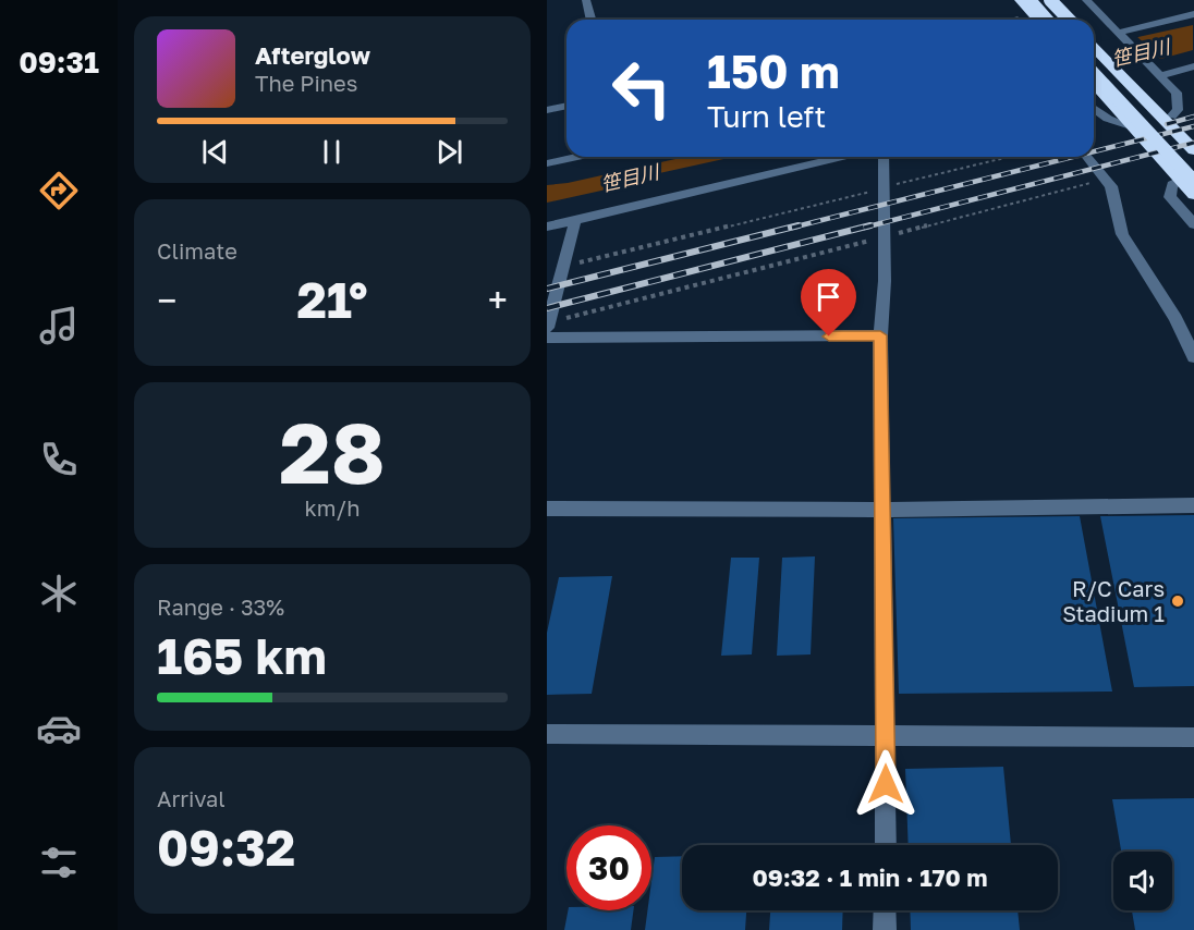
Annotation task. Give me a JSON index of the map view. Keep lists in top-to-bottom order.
{
  "water": ["笹目川"],
  "places": ["R/C Cars Stadium 1"],
  "page": {
    "tabs": "09:31",
    "turn": ["150 m", "Turn left"],
    "song": ["Afterglow", "The Pines"],
    "tile": [
      "Climate",
      ["28", "km/h"],
      ["Range · 33%", "165 km"],
      ["Arrival", "09:32"]
    ],
    "heat": ["−", "21°", "+"],
    "limit": "30",
    "trip": "09:32 · 1 min · 170 m"
  }
}
